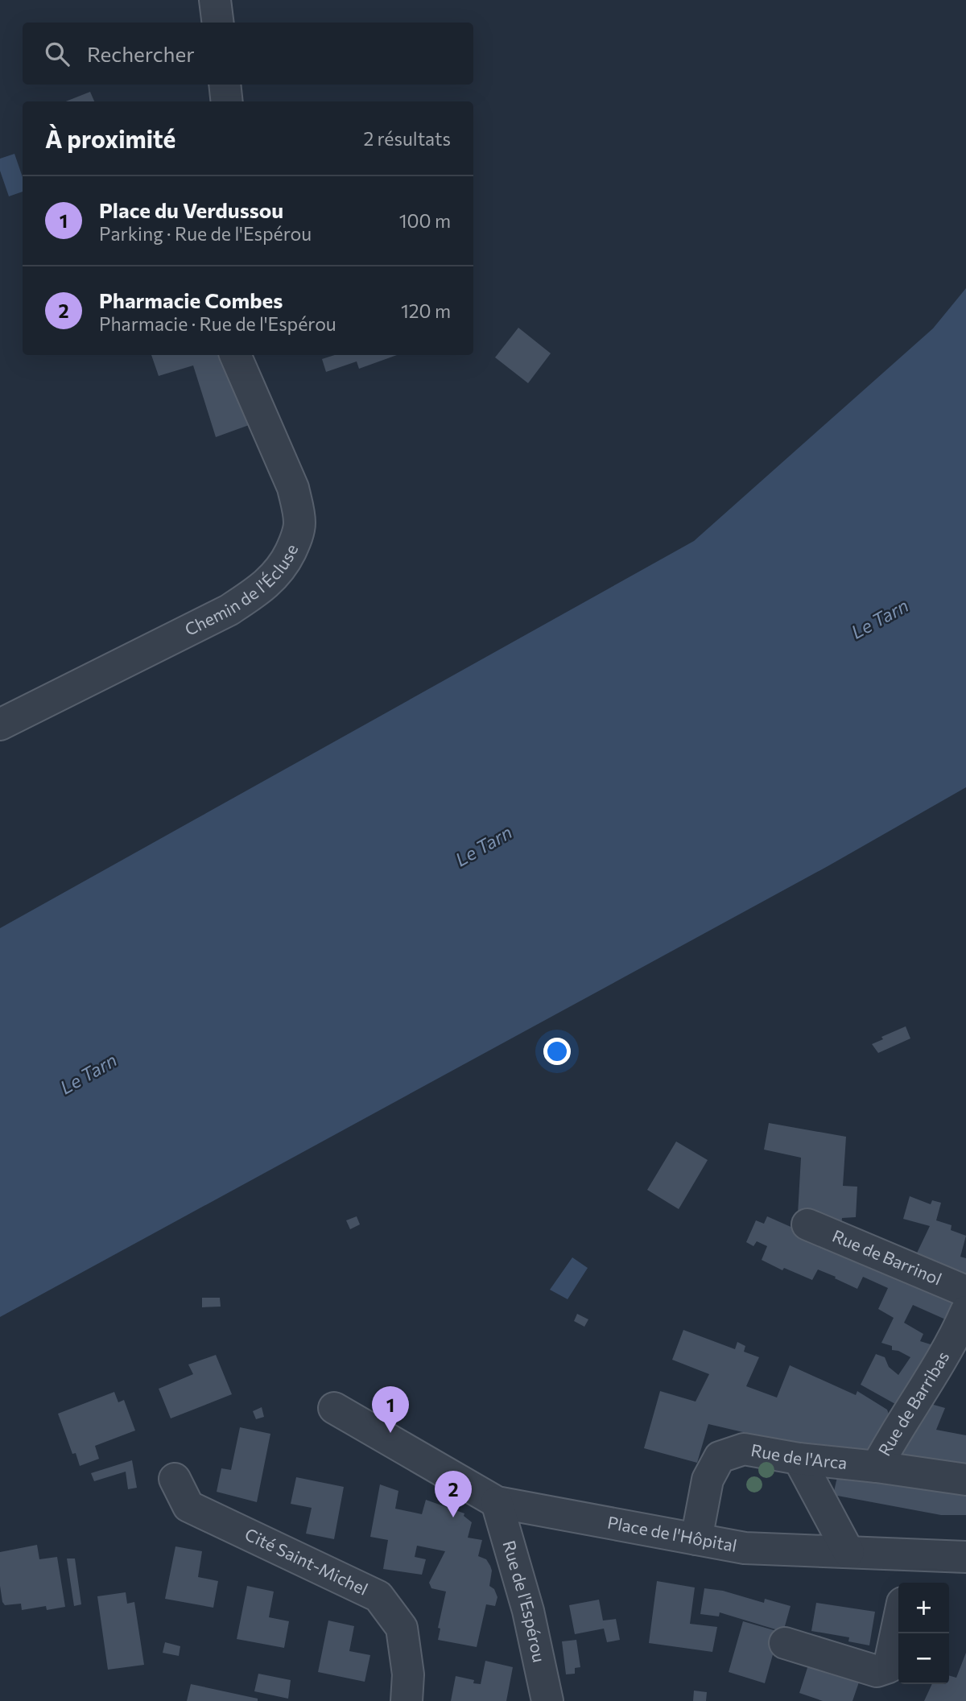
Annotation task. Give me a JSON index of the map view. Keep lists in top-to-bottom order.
{
  "streets": {
    "street": [
      "Chemin de l'Écluse",
      "Rue de Barrinol",
      "Rue de Barribas",
      "Rue de l'Arca",
      "Place de l'Hôpital",
      "Cité Saint-Michel",
      "Rue de l'Espérou"
    ]
  },
  "crossings": [
    ["Rue de Barribas", "Rue de l'Arca"],
    ["Rue de l'Arca", "Place de l'Hôpital"],
    ["Place de l'Hôpital", "Rue de l'Espérou"]
  ],
  "water": ["Le Tarn"],
  "page": {
    "search": "Rechercher",
    "heading": ["À proximité", "2 résultats"],
    "list": [
      {
        "mark": "1",
        "name": "Place du Verdussou",
        "note": "Parking · Rue de l'Espérou",
        "value": "100 m"
      },
      {
        "mark": "2",
        "name": "Pharmacie Combes",
        "note": "Pharmacie · Rue de l'Espérou",
        "value": "120 m"
      }
    ],
    "pins": ["1", "2"],
    "map_buttons": ["+", "−"]
  }
}
